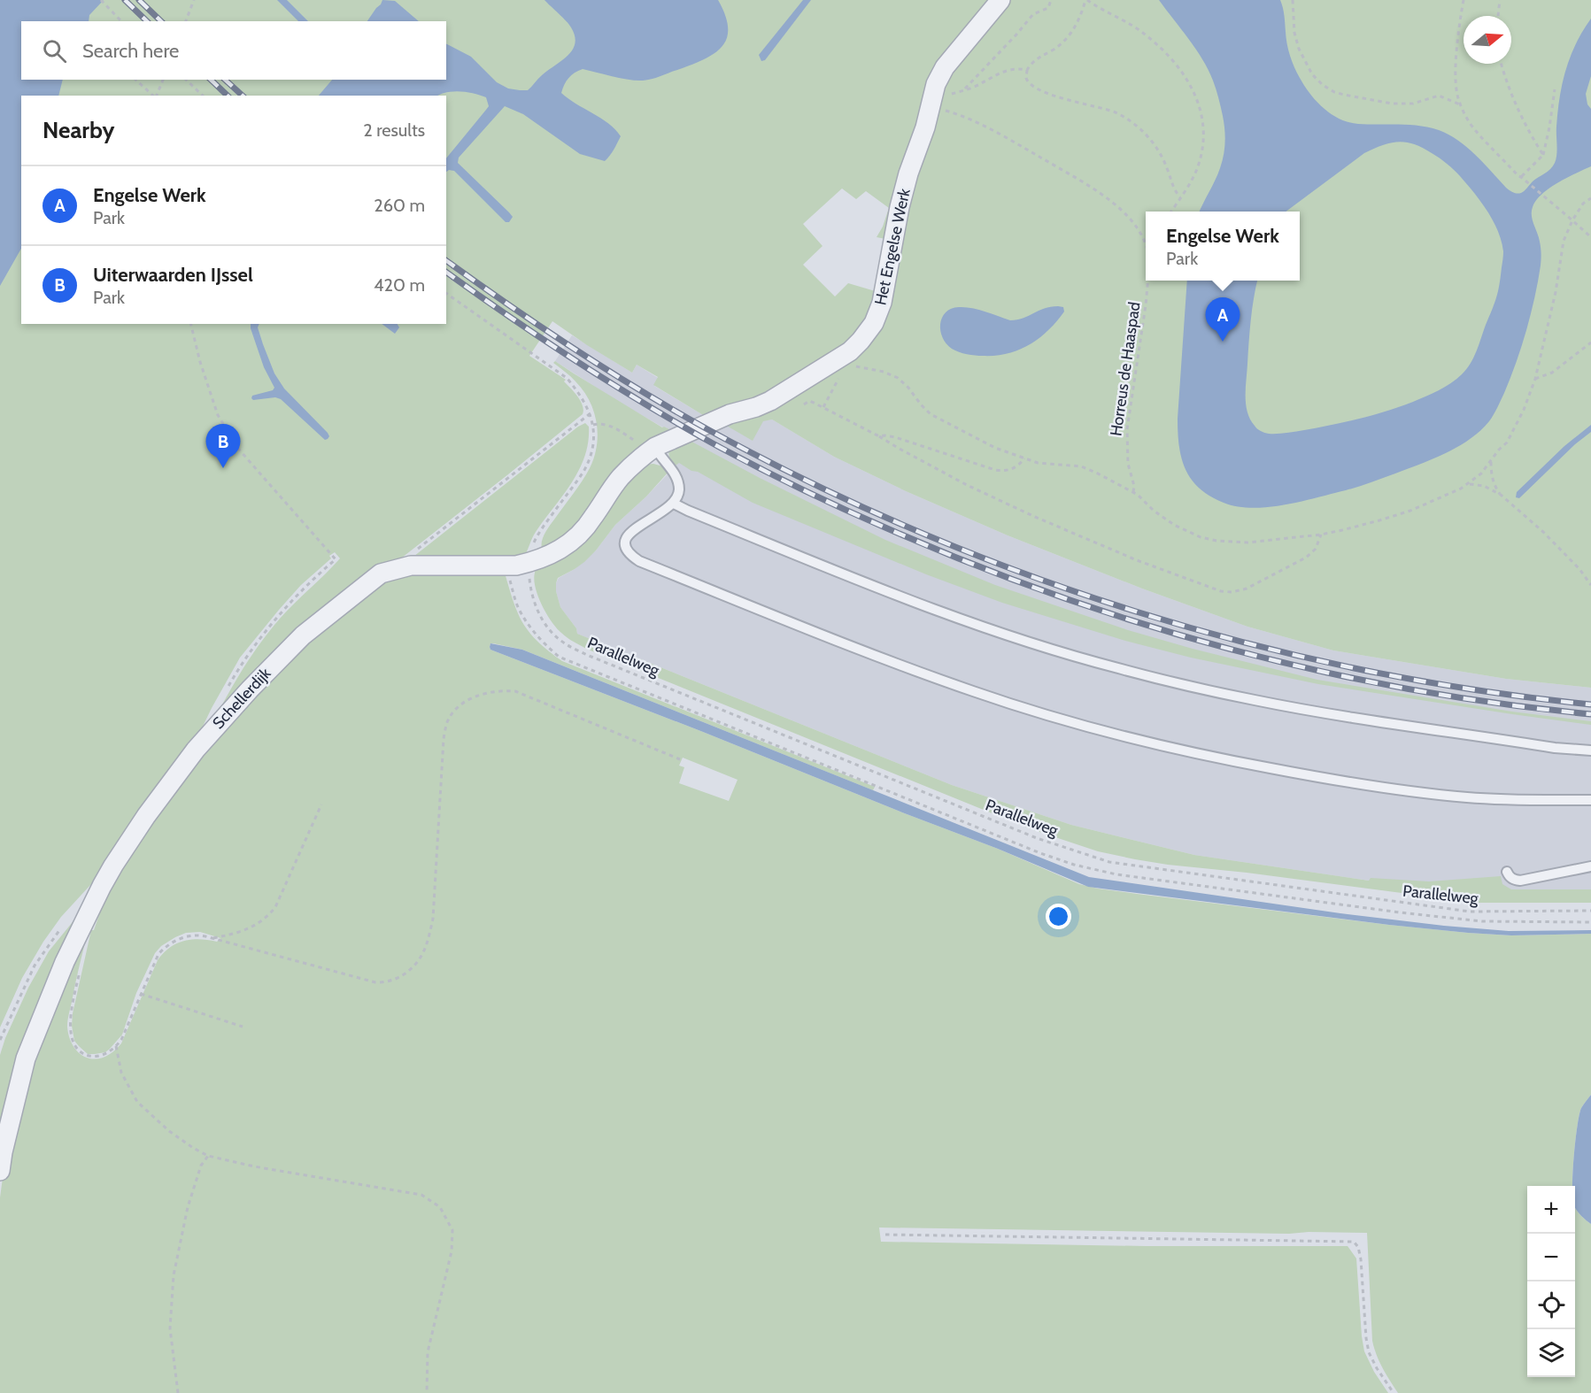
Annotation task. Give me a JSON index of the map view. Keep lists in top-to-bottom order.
{
  "streets": {
    "street": ["Het Engelse Werk", "Schellerdijk"],
    "path": ["Horreus de Haaspad", "Parallelweg"]
  },
  "crossings": [
    ["Het Engelse Werk", "Schellerdijk"],
    ["Parallelweg", "Schellerdijk"]
  ],
  "north": "right",
  "page": {
    "search": "Search here",
    "heading": ["Nearby", "2 results"],
    "list": [
      {
        "mark": "A",
        "name": "Engelse Werk",
        "note": "Park",
        "value": "260 m"
      },
      {
        "mark": "B",
        "name": "Uiterwaarden IJssel",
        "note": "Park",
        "value": "420 m"
      }
    ],
    "popup": ["Engelse Werk", "Park"],
    "pins": ["A", "B"],
    "map_buttons": ["+", "−"]
  }
}
